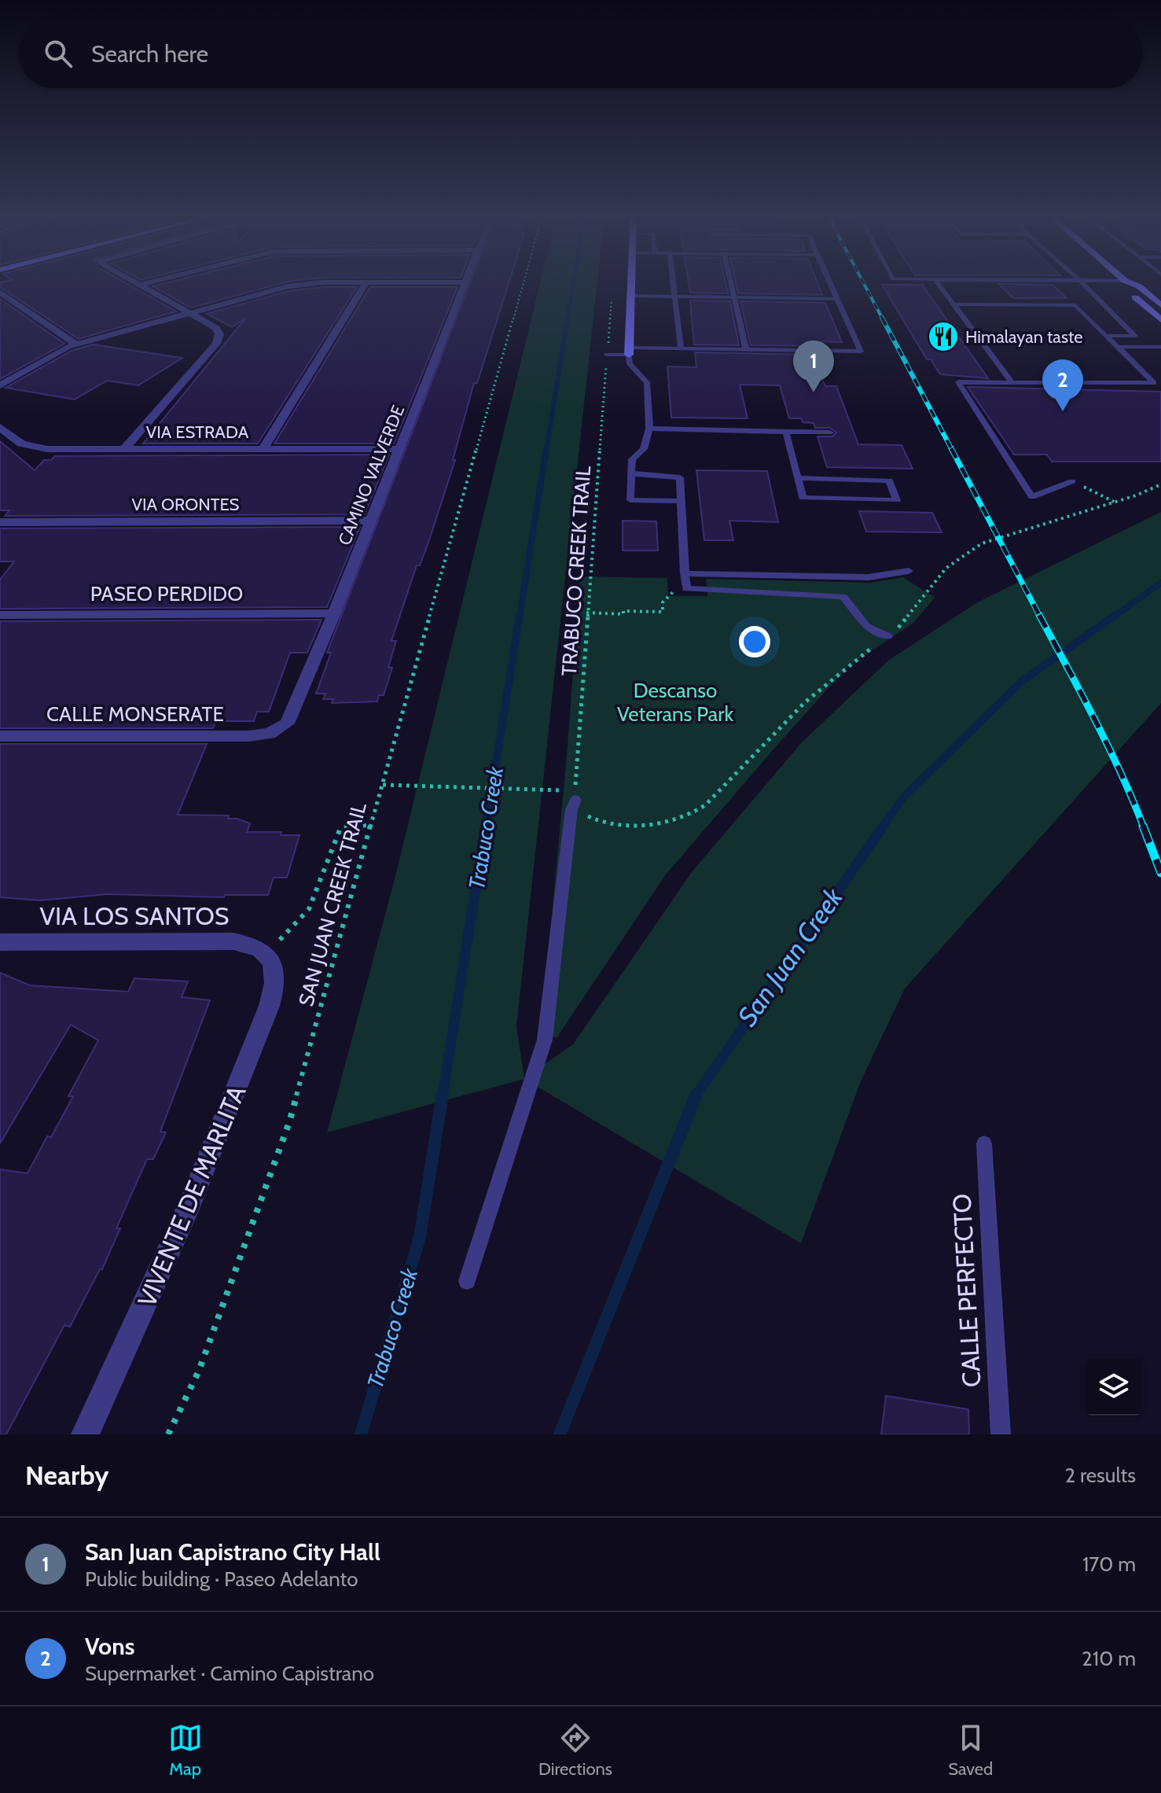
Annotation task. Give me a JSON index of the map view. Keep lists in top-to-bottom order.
{
  "streets": {
    "street": [
      "VIA ESTRADA",
      "CAMINO VALVERDE",
      "VIA ORONTES",
      "PASEO PERDIDO",
      "CALLE MONSERATE",
      "VIA LOS SANTOS",
      "VIVENTE DE MARLITA"
    ],
    "lane": ["CALLE PERFECTO"],
    "path": ["TRABUCO CREEK TRAIL", "SAN JUAN CREEK TRAIL"]
  },
  "crossings": [
    ["VIA ESTRADA", "CAMINO VALVERDE"],
    ["CAMINO VALVERDE", "VIA ORONTES"],
    ["CAMINO VALVERDE", "PASEO PERDIDO"],
    ["CAMINO VALVERDE", "CALLE MONSERATE"],
    ["TRABUCO CREEK TRAIL", "SAN JUAN CREEK TRAIL"],
    ["VIA LOS SANTOS", "VIVENTE DE MARLITA"]
  ],
  "water": ["Trabuco Creek", "San Juan Creek"],
  "parks": ["Descanso Veterans Park"],
  "places": {
    "restaurant": ["Himalayan taste"]
  },
  "page": {
    "search": "Search here",
    "pins": ["1", "2"],
    "heading": ["Nearby", "2 results"],
    "list": [
      {
        "mark": "1",
        "name": "San Juan Capistrano City Hall",
        "note": "Public building · Paseo Adelanto",
        "value": "170 m"
      },
      {
        "mark": "2",
        "name": "Vons",
        "note": "Supermarket · Camino Capistrano",
        "value": "210 m"
      }
    ],
    "nav": ["Map", "Directions", "Saved"]
  }
}
